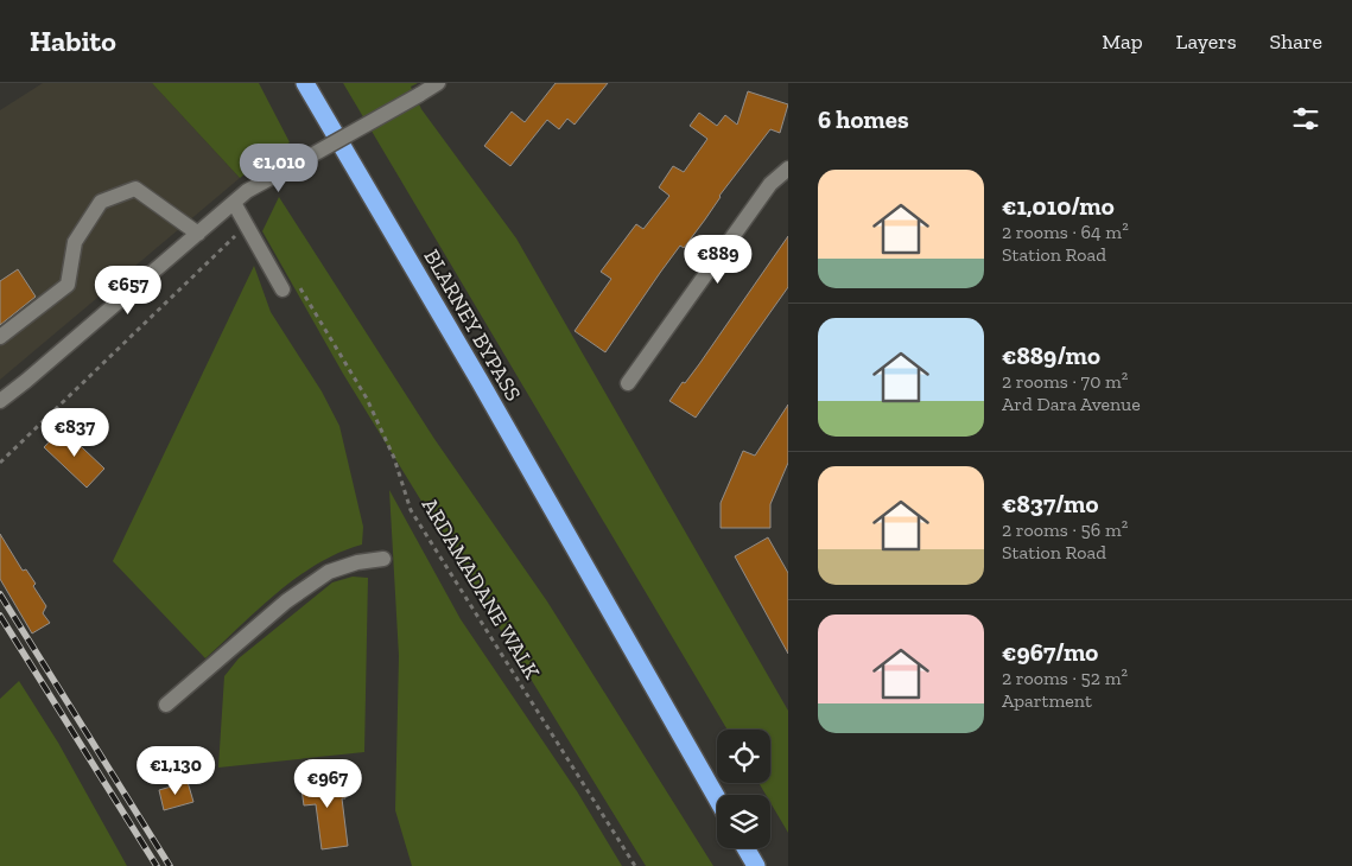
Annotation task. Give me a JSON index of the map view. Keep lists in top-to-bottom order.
{
  "streets": {
    "highway": ["BLARNEY BYPASS"],
    "path": ["ARDAMADANE WALK"]
  },
  "page": {
    "header": "Habito",
    "nav": ["Map", "Layers", "Share"],
    "heading": "6 homes",
    "price": [
      "€1,010",
      "€889",
      "€657",
      "€837",
      "€1,130",
      "€967"
    ],
    "list": [
      {
        "name": "€1,010/mo",
        "note": "2 rooms · 64 m² · Station Road"
      },
      {
        "name": "€889/mo",
        "note": "2 rooms · 70 m² · Ard Dara Avenue"
      },
      {
        "name": "€837/mo",
        "note": "2 rooms · 56 m² · Station Road"
      },
      {
        "name": "€967/mo",
        "note": "2 rooms · 52 m² · Apartment"
      }
    ]
  }
}
